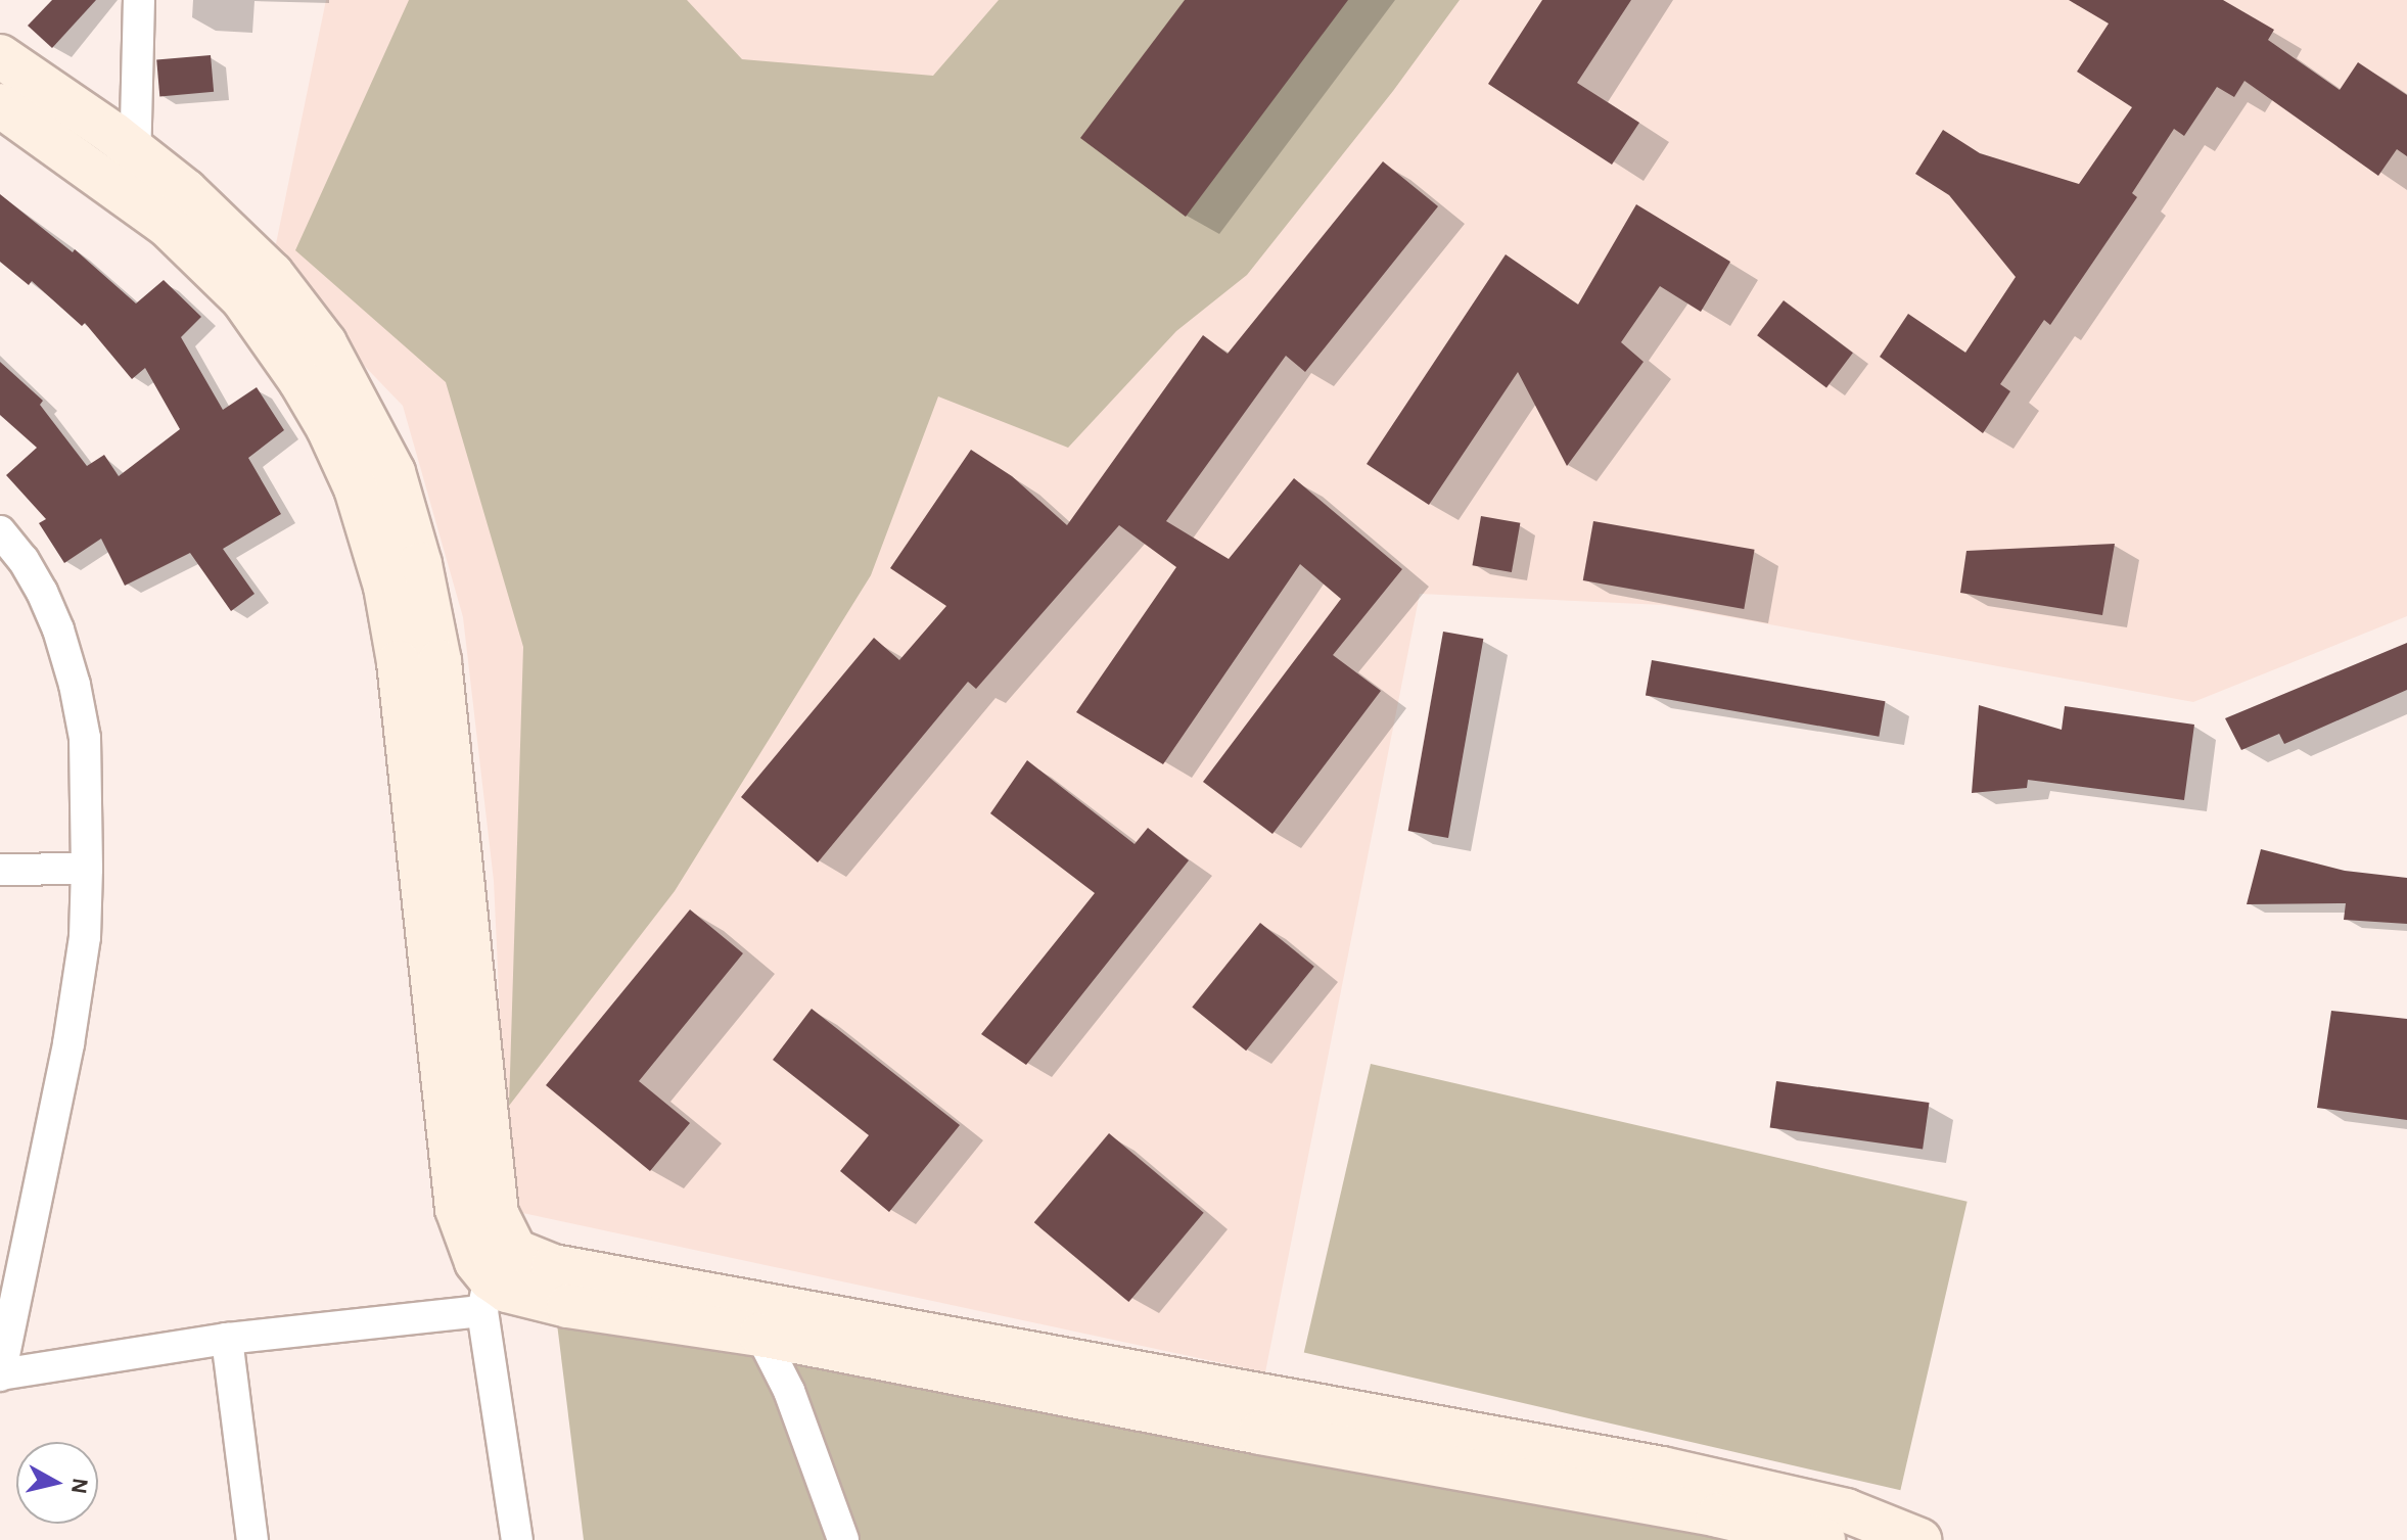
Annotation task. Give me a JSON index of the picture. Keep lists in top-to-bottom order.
{
  "north": "right"
}
